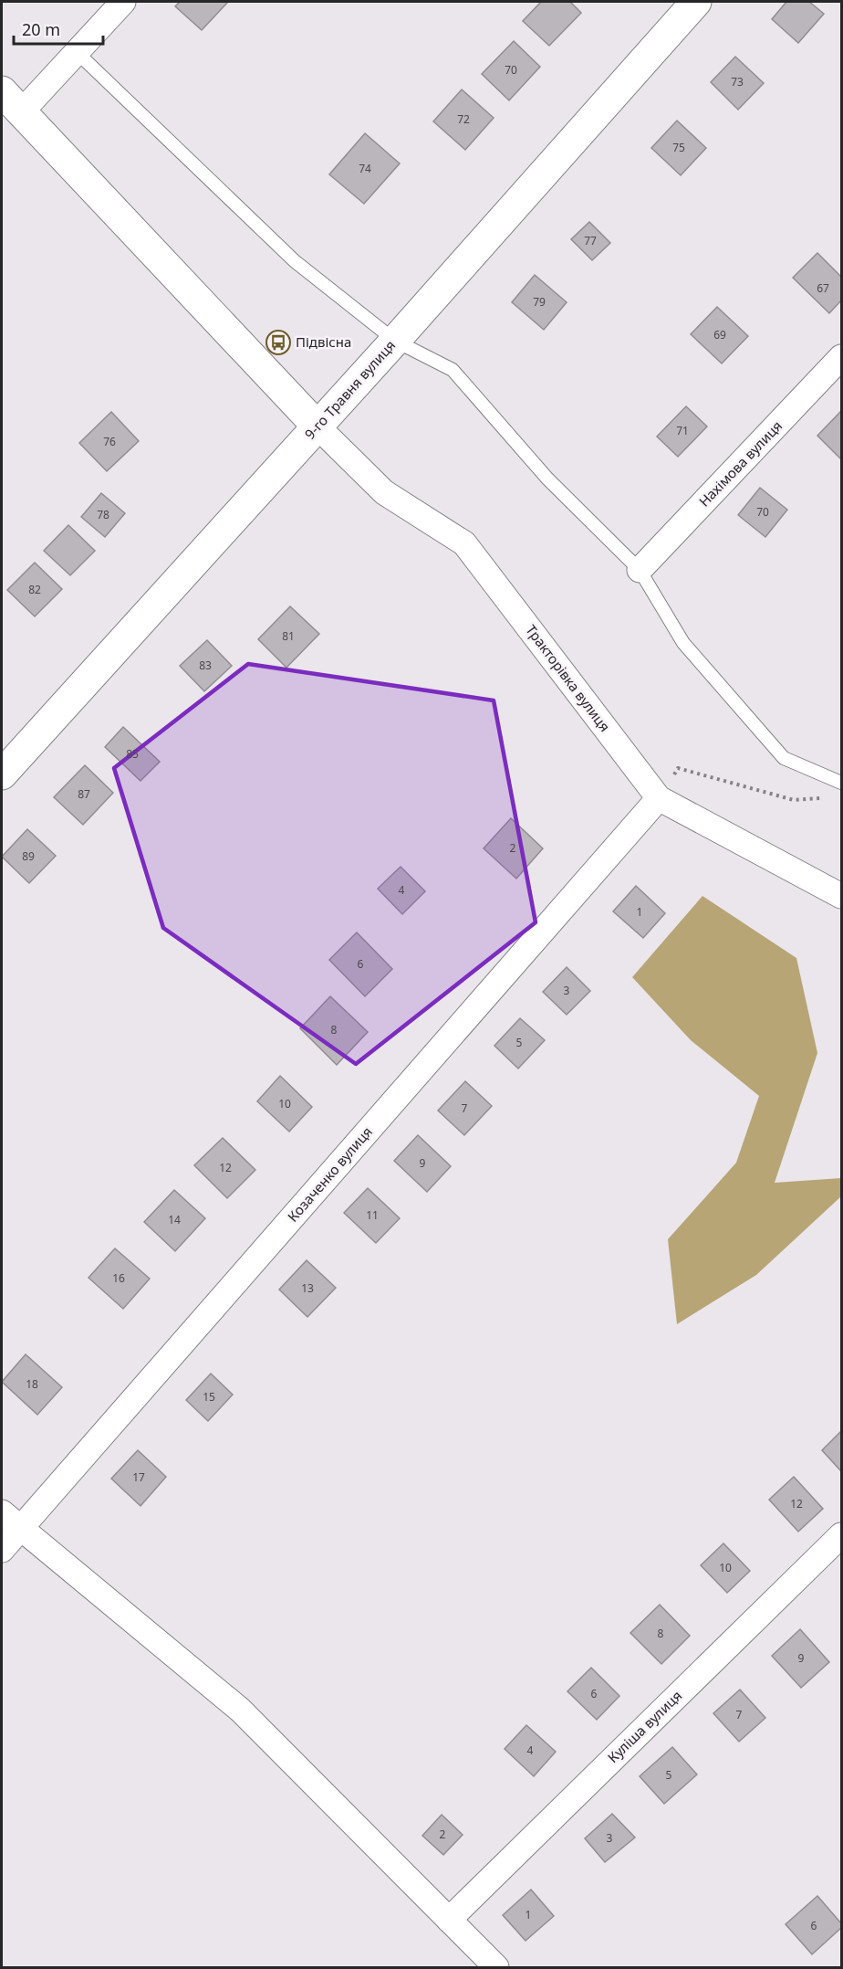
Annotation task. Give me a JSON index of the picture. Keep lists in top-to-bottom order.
{
  "streets": {
    "main road": ["9-го Травня вулиця"],
    "street": [
      "Нахімова вулиця",
      "Тракторівка вулиця",
      "Козаченко вулиця",
      "Куліша вулиця"
    ]
  },
  "crossings": [
    ["9-го Травня вулиця", "Тракторівка вулиця"],
    ["Тракторівка вулиця", "Козаченко вулиця"]
  ],
  "places": {
    "bus stop": ["Підвісна"]
  },
  "house_numbers": [
    "70",
    "73",
    "72",
    "75",
    "74",
    "77",
    "67",
    "79",
    "69",
    "71",
    "76",
    "70",
    "78",
    "82",
    "81",
    "83",
    "85",
    "87",
    "2",
    "89",
    "4",
    "1",
    "6",
    "3",
    "8",
    "5",
    "10",
    "7",
    "9",
    "12",
    "11",
    "14",
    "16",
    "13",
    "18",
    "15",
    "17",
    "12",
    "10",
    "8",
    "9",
    "6",
    "7",
    "4",
    "5",
    "2",
    "3",
    "1",
    "6"
  ],
  "scale_bar": "20 m"
}
